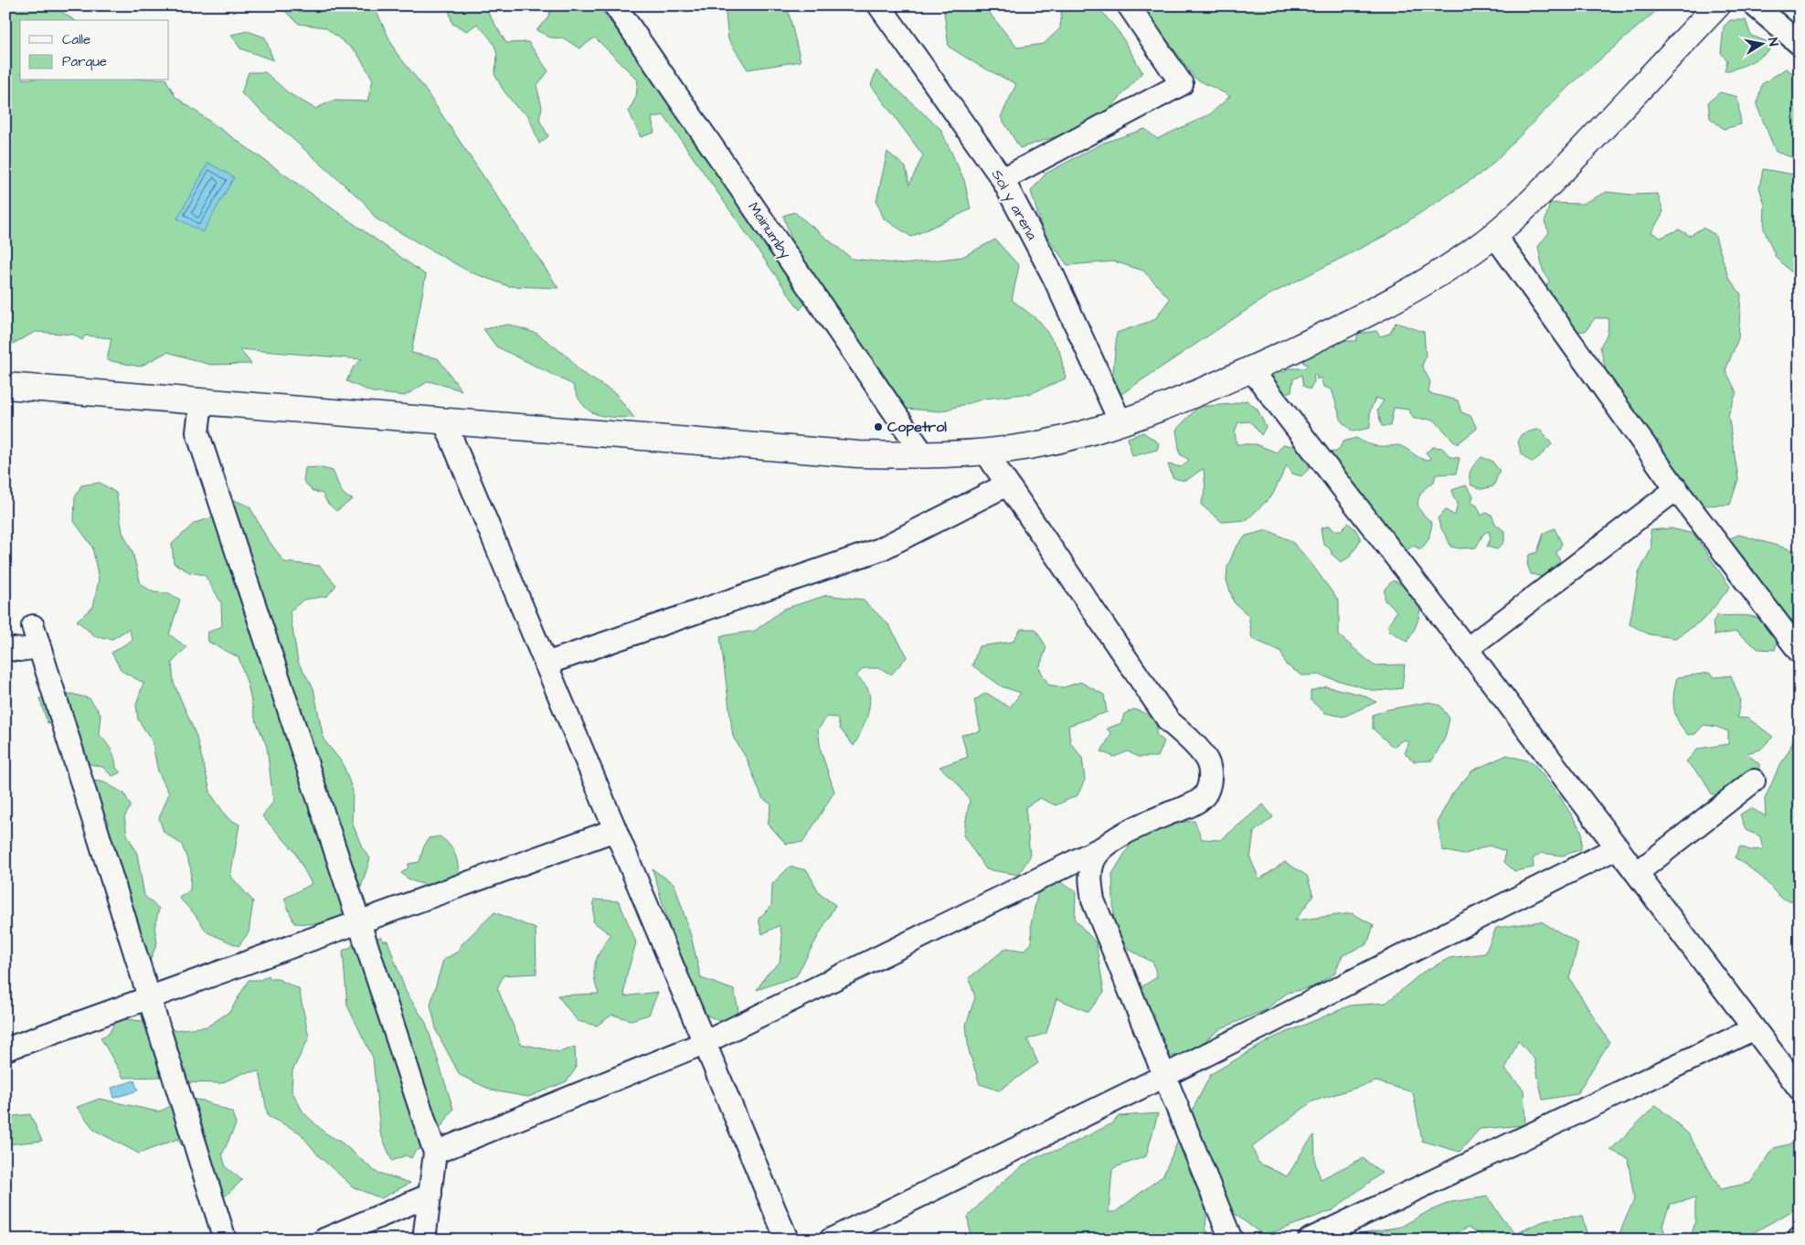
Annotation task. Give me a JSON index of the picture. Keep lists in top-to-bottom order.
{
  "streets": {
    "street": ["Sol y arena", "Mainumby"]
  },
  "places": ["Copetrol"],
  "legend": ["Calle", "Parque"],
  "north": "right"
}
